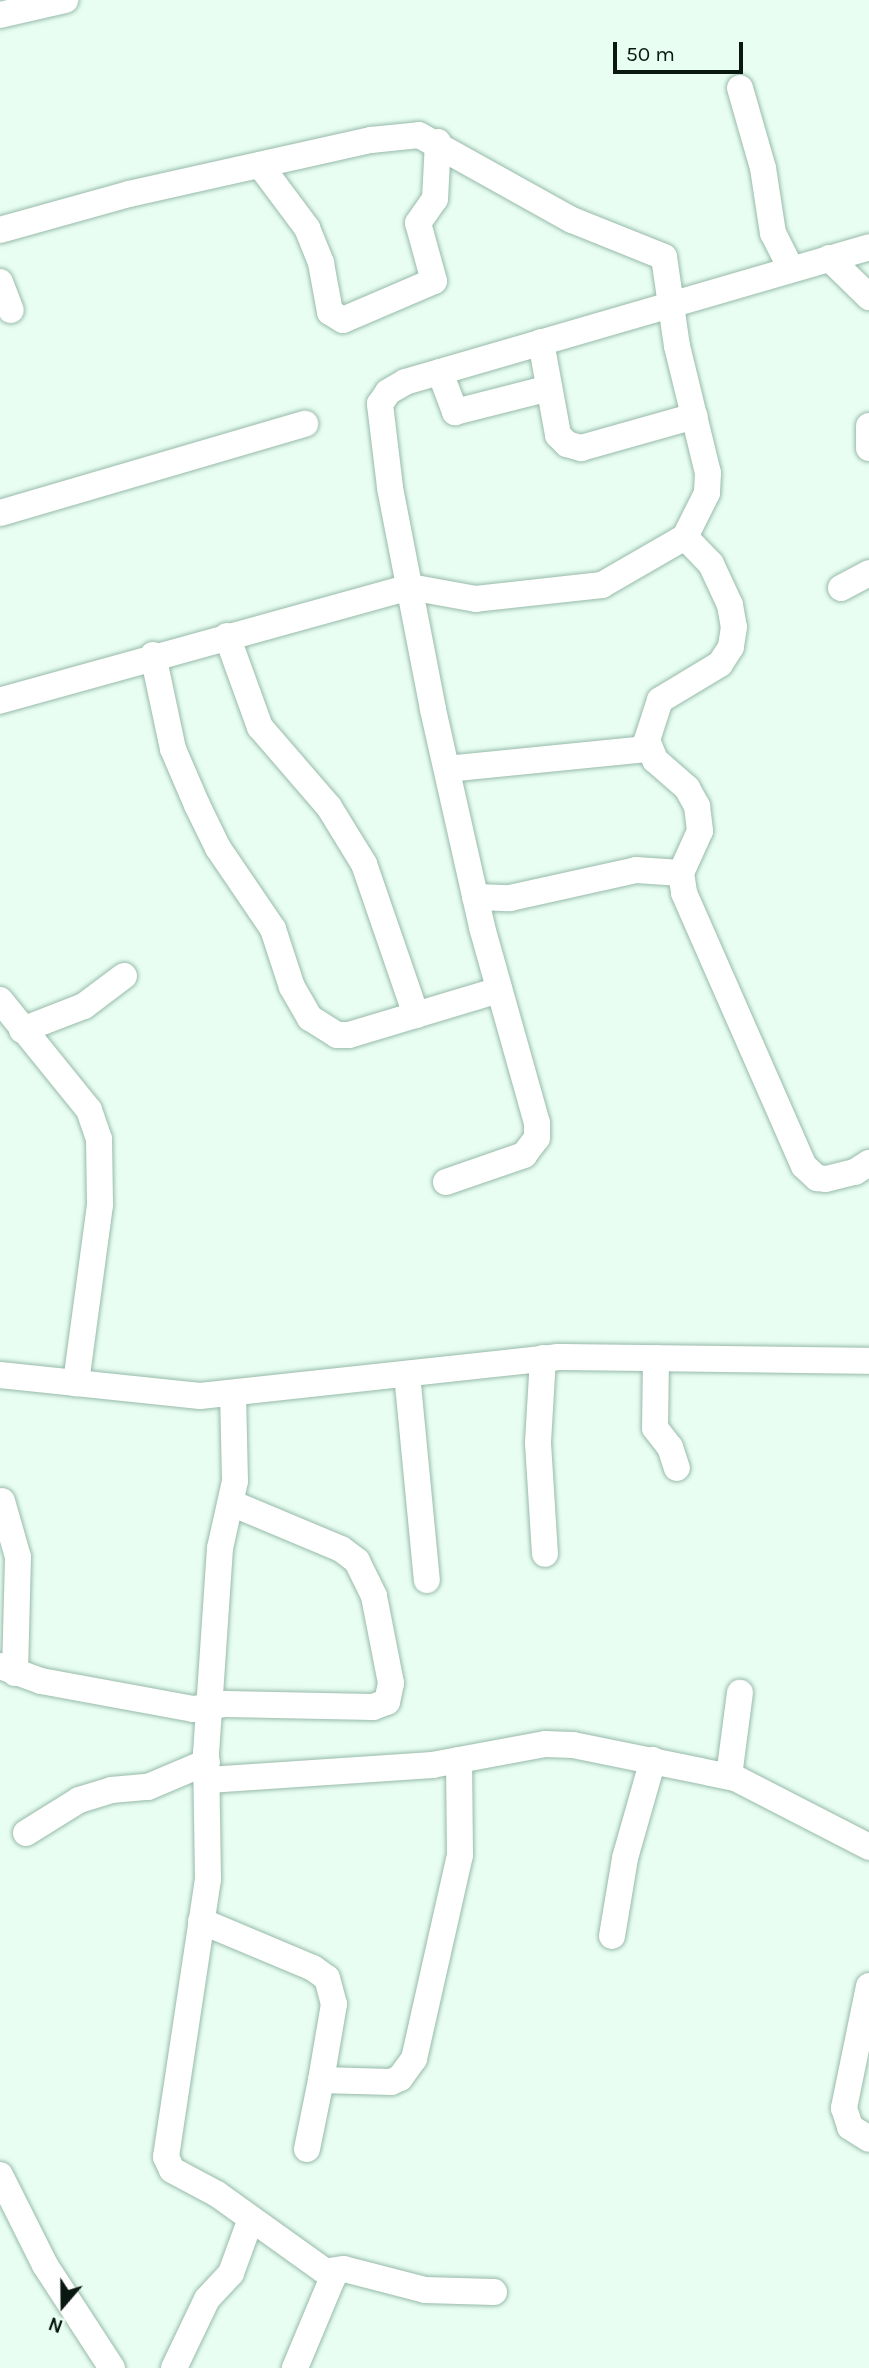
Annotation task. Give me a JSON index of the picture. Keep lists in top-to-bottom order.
{
  "scale_bar": "50 m",
  "north": "bottom"
}
